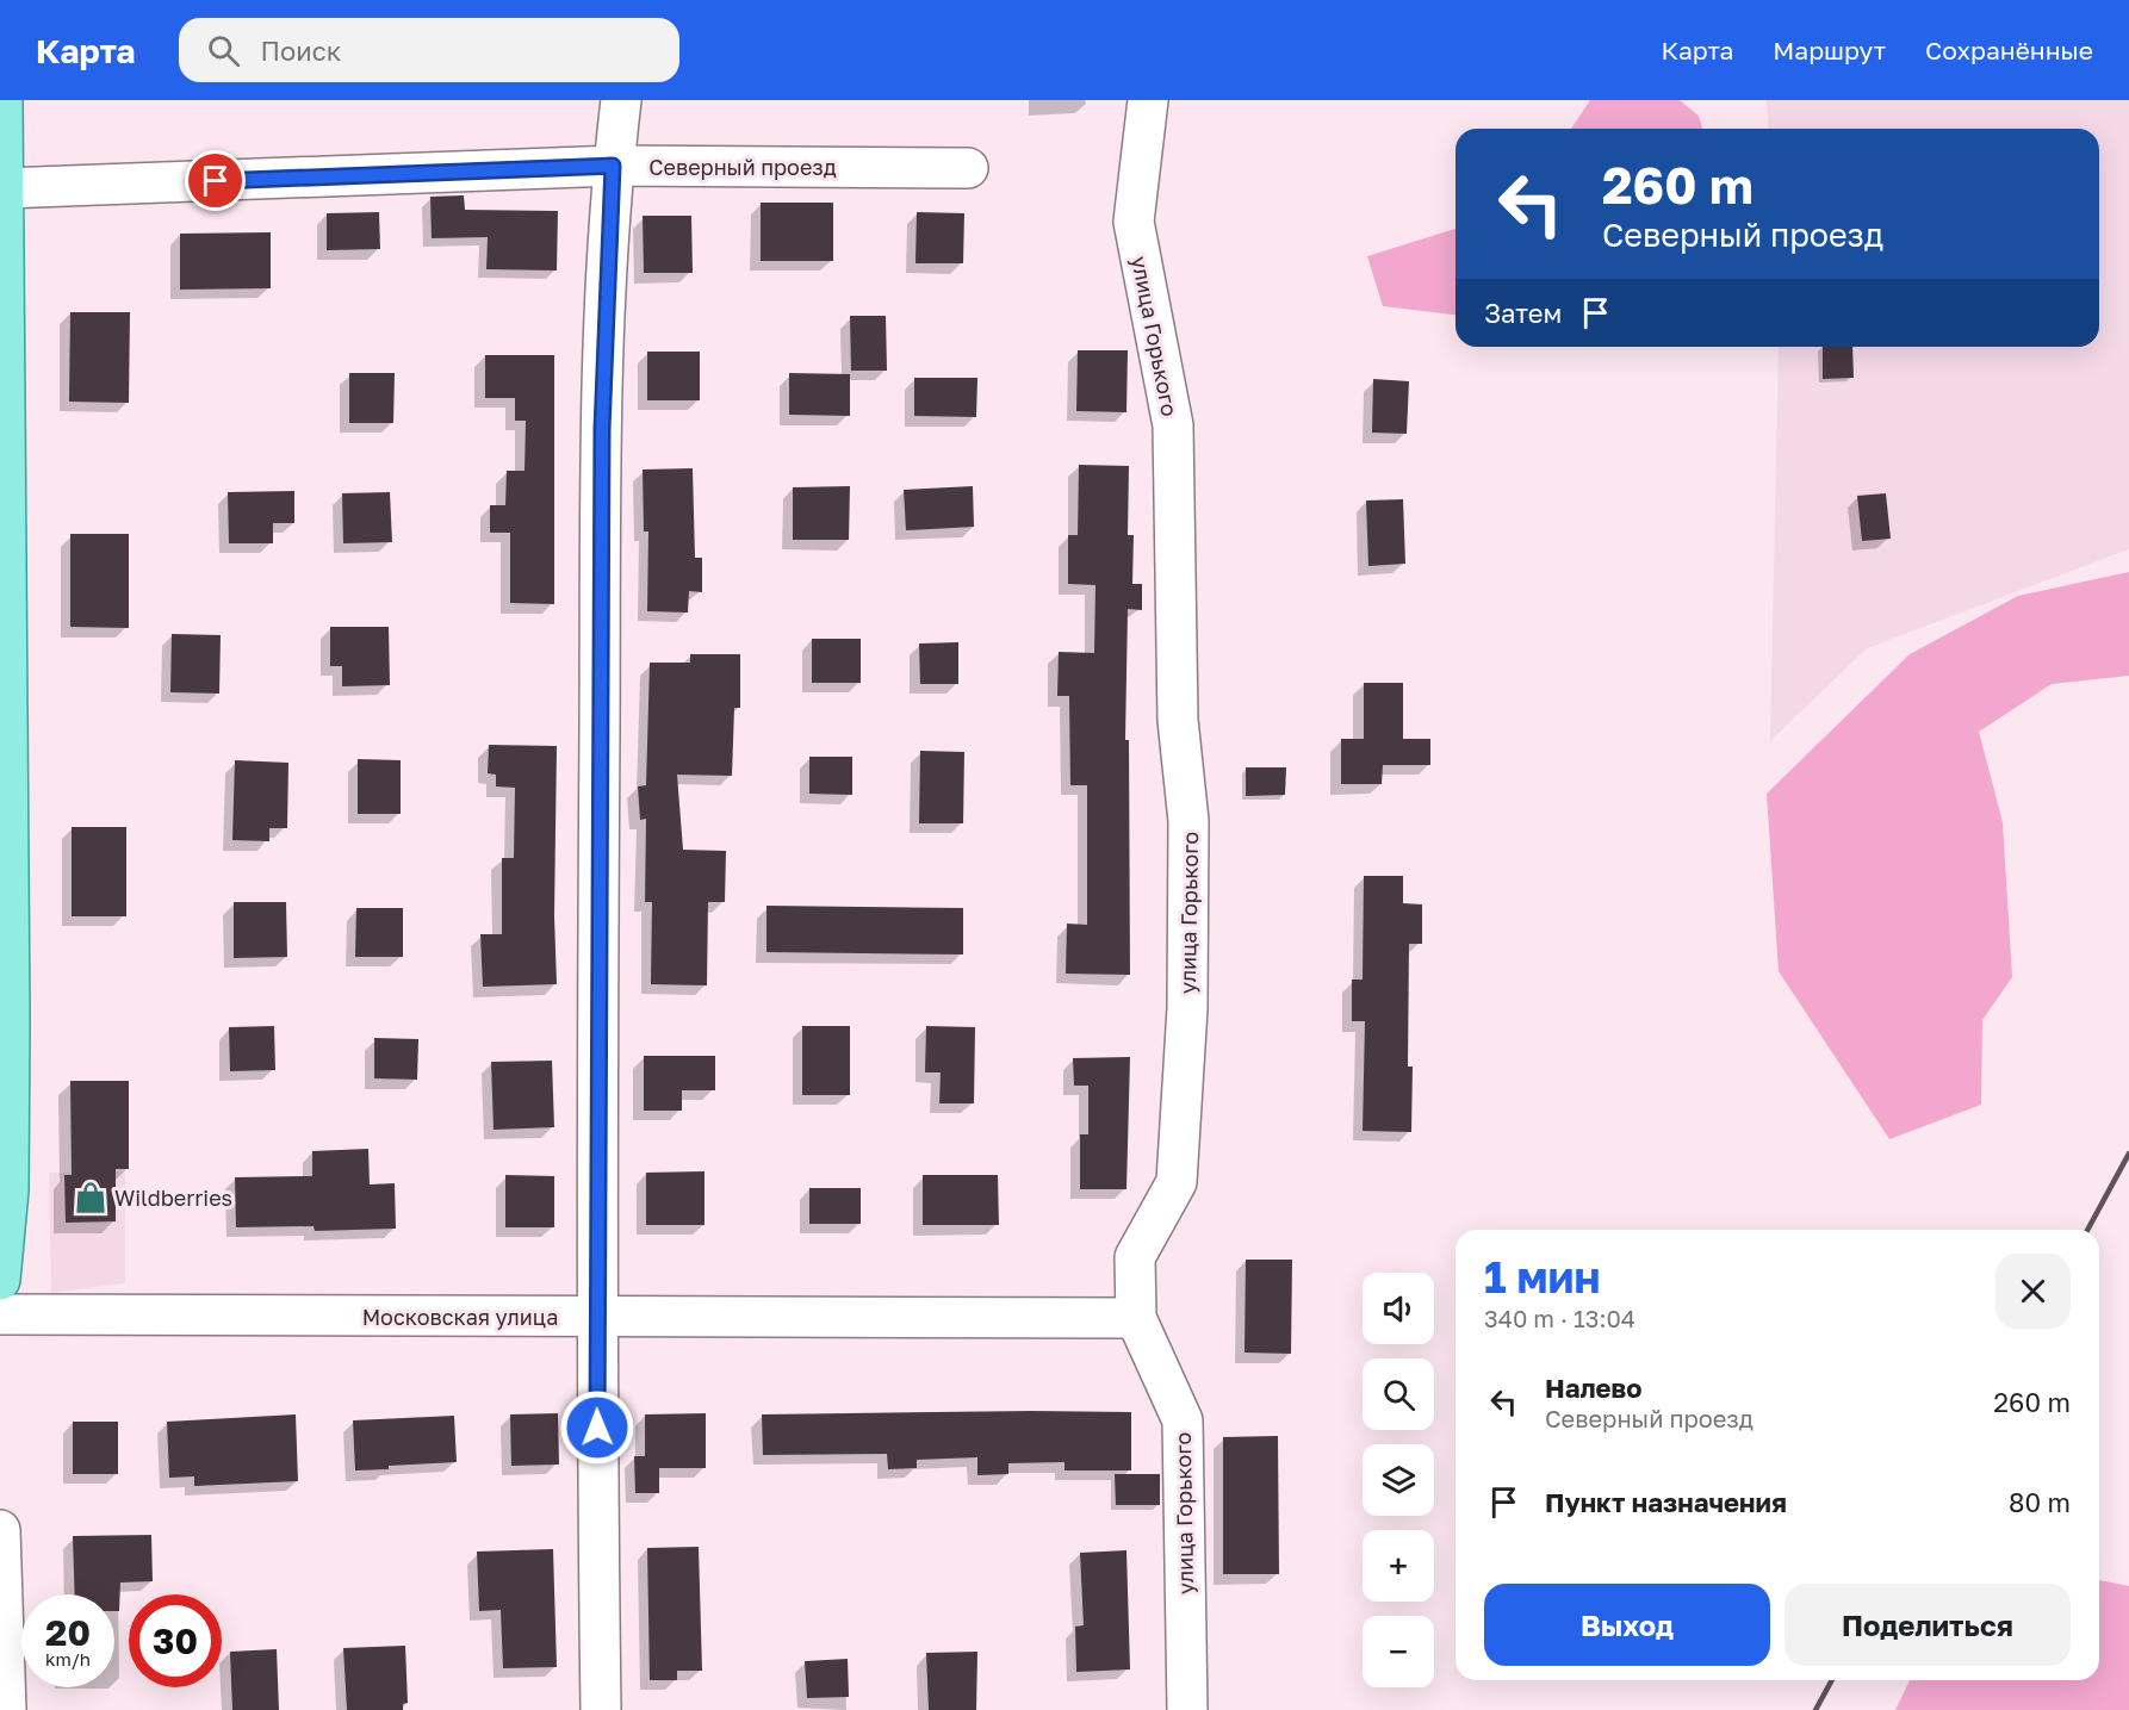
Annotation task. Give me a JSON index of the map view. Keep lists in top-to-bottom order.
{
  "streets": {
    "street": ["Северный проезд", "улица Горького", "Московская улица"]
  },
  "crossings": [
    ["улица Горького", "Московская улица"]
  ],
  "places": {
    "shop": ["Wildberries"]
  },
  "page": {
    "header": "Карта",
    "search": "Поиск",
    "nav": ["Карта", "Маршрут", "Сохранённые"],
    "turn": ["260 m", "Северный проезд"],
    "then": "Затем",
    "heading": ["1 мин", "340 m · 13:04"],
    "map_buttons": ["+", "−"],
    "list": [
      {
        "name": "Налево",
        "note": "Северный проезд",
        "value": "260 m"
      },
      {
        "name": "Пункт назначения",
        "value": "80 m"
      }
    ],
    "buttons": ["Выход", "Поделиться"],
    "speed": "20 km/h",
    "limit": "30"
  }
}
